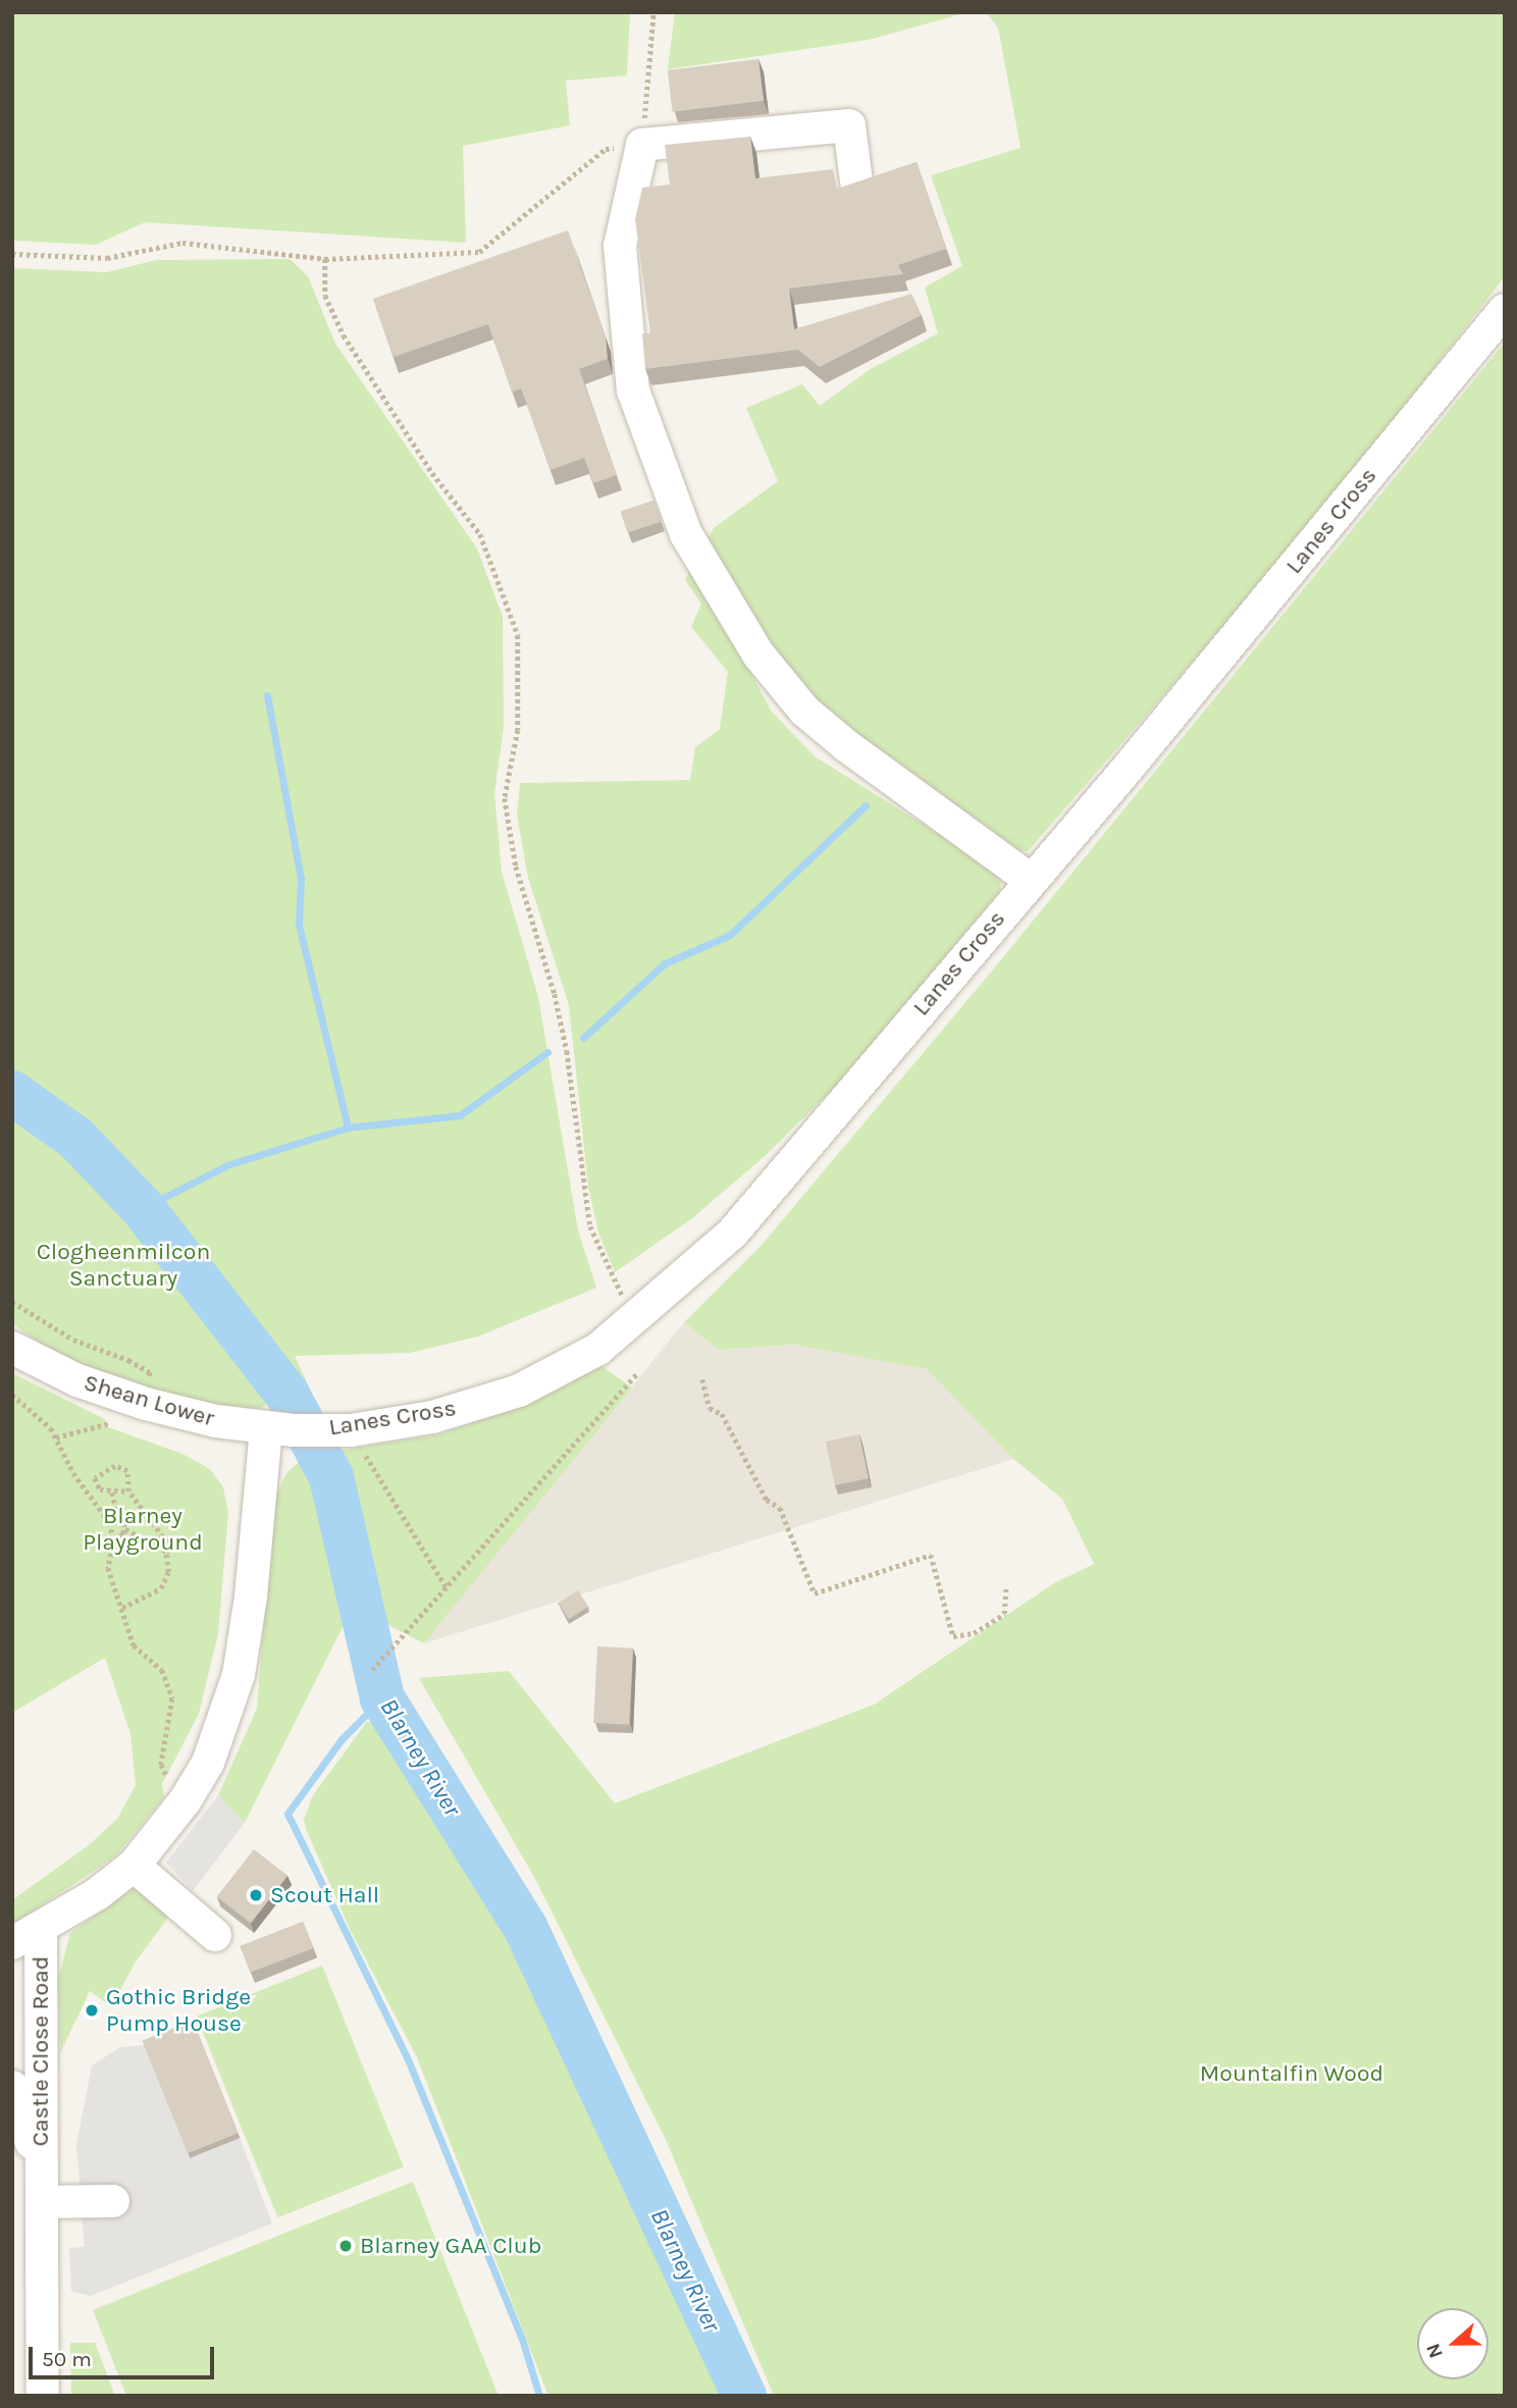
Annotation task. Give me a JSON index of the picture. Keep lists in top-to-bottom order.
{
  "streets": {
    "street": ["Lanes Cross", "Shean Lower", "Castle Close Road"]
  },
  "crossings": [
    ["Lanes Cross", "Shean Lower"]
  ],
  "water": ["Blarney River"],
  "parks": ["Clogheenmilcon Sanctuary", "Blarney Playground", "Mountalfin Wood"],
  "places": ["Scout Hall", "Gothic Bridge Pump House", "Blarney GAA Club"],
  "scale_bar": "50 m",
  "north": "left"
}
